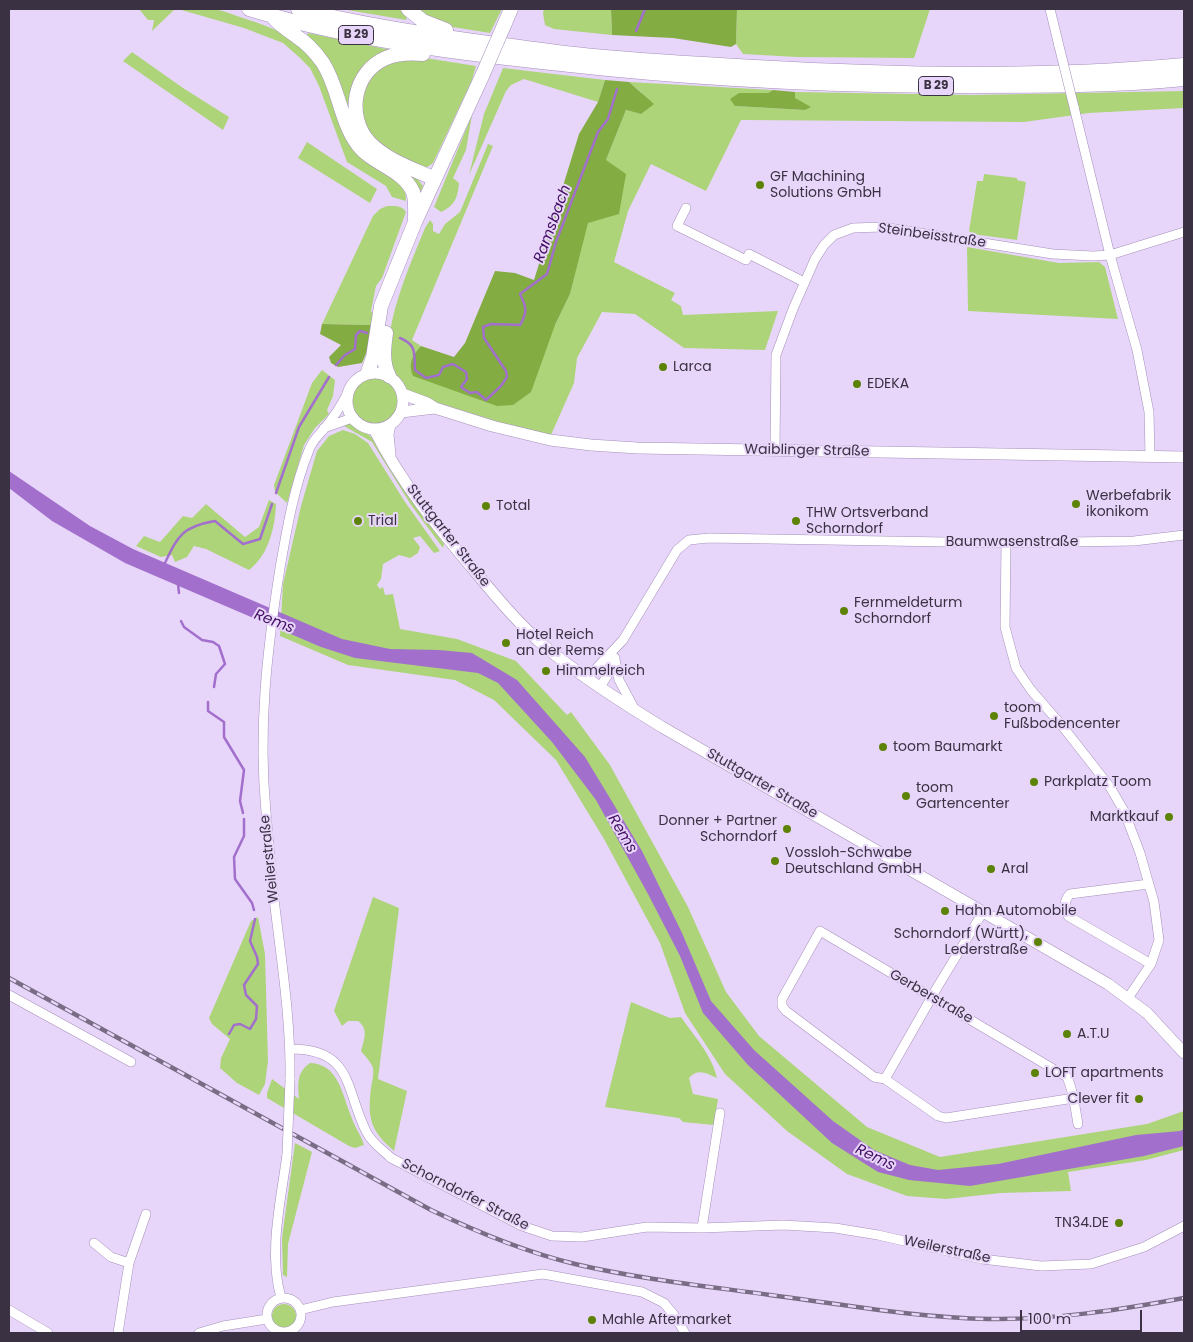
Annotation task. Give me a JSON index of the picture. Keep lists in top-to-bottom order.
{
  "streets": {
    "highway": ["B 29"],
    "main road": ["Waiblinger Straße", "Stuttgarter Straße"],
    "street": [
      "Steinbeisstraße",
      "Baumwasenstraße",
      "Weilerstraße",
      "Gerberstraße",
      "Schorndorfer Straße"
    ]
  },
  "crossings": [
    ["Steinbeisstraße", "Waiblinger Straße"],
    ["Waiblinger Straße", "Stuttgarter Straße"],
    ["Waiblinger Straße", "Weilerstraße"],
    ["Stuttgarter Straße", "Baumwasenstraße"],
    ["Stuttgarter Straße", "Weilerstraße"],
    ["Weilerstraße", "Schorndorfer Straße"]
  ],
  "water": ["Ramsbach", "Rems"],
  "places": [
    "GF Machining Solutions GmbH",
    "Larca",
    "EDEKA",
    "Werbefabrik ikonikom",
    "Total",
    "Trial",
    "THW Ortsverband Schorndorf",
    "Fernmeldeturm Schorndorf",
    "Hotel Reich an der Rems",
    "Himmelreich",
    "toom Fußbodencenter",
    "toom Baumarkt",
    "Parkplatz Toom",
    "toom Gartencenter",
    "Marktkauf",
    "Donner + Partner Schorndorf",
    "Vossloh-Schwabe Deutschland GmbH",
    "Aral",
    "Hahn Automobile",
    "Schorndorf (Württ), Lederstraße",
    "A.T.U",
    "LOFT apartments",
    "Clever fit",
    "TN34.DE",
    "Mahle Aftermarket"
  ],
  "scale_bar": "100 m"
}
